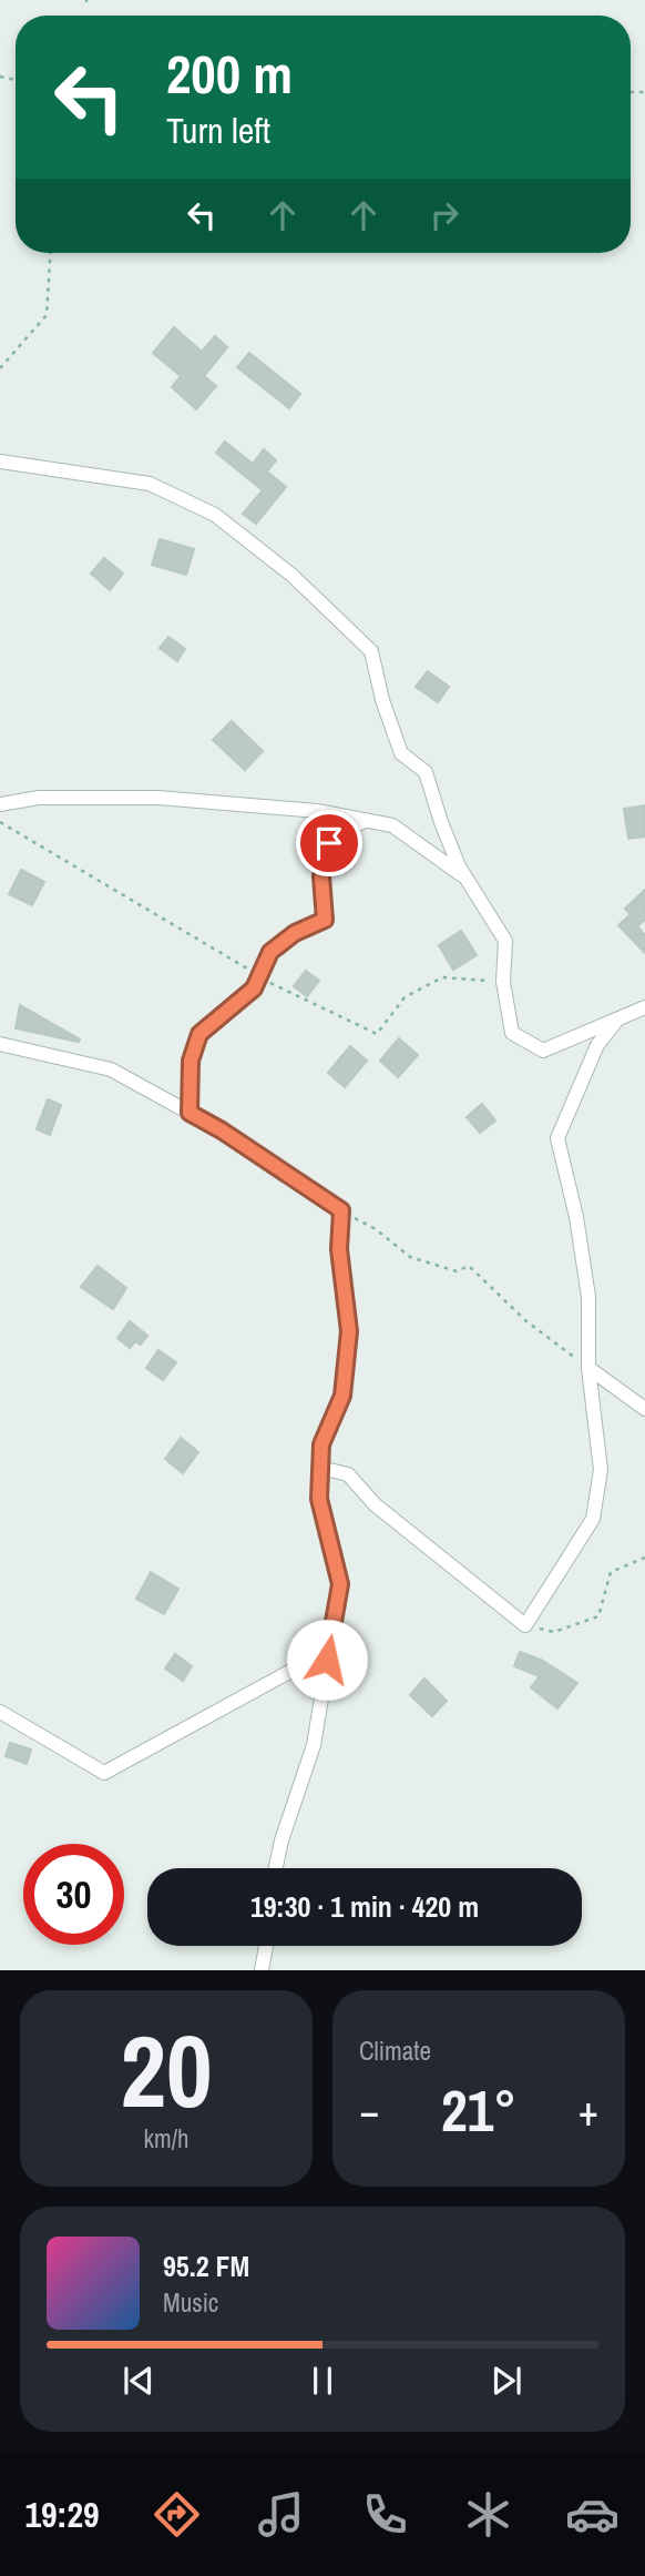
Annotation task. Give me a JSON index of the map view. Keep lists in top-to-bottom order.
{
  "page": {
    "turn": ["200 m", "Turn left"],
    "limit": "30",
    "trip": "19:30 · 1 min · 420 m",
    "tile": [
      ["20", "km/h"],
      "Climate"
    ],
    "heat": ["−", "21°", "+"],
    "song": ["95.2 FM", "Music"],
    "tabs": "19:29"
  }
}
